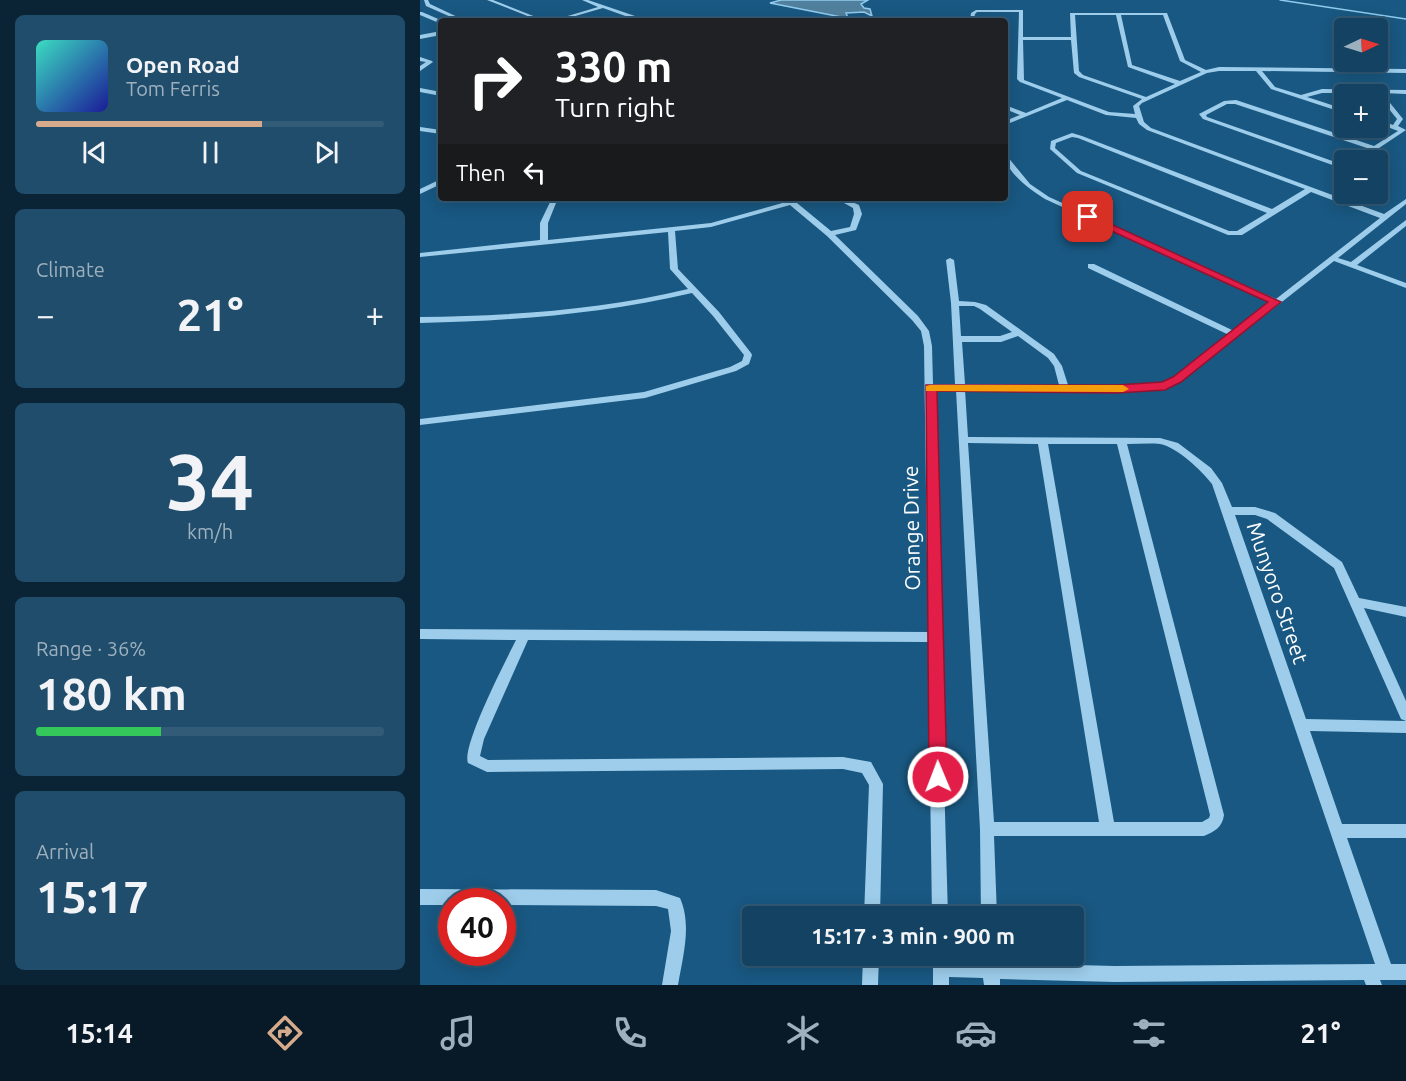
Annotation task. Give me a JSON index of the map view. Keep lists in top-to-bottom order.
{
  "streets": {
    "street": ["Orange Drive", "Munyoro Street"]
  },
  "north": "right",
  "page": {
    "map_buttons": ["+", "−"],
    "turn": ["330 m", "Turn right"],
    "song": ["Open Road", "Tom Ferris"],
    "then": "Then",
    "tile": [
      "Climate",
      ["34", "km/h"],
      ["Range · 36%", "180 km"],
      ["Arrival", "15:17"]
    ],
    "heat": ["−", "21°", "+"],
    "limit": "40",
    "trip": "15:17 · 3 min · 900 m",
    "tabs": ["15:14", "21°"]
  }
}
